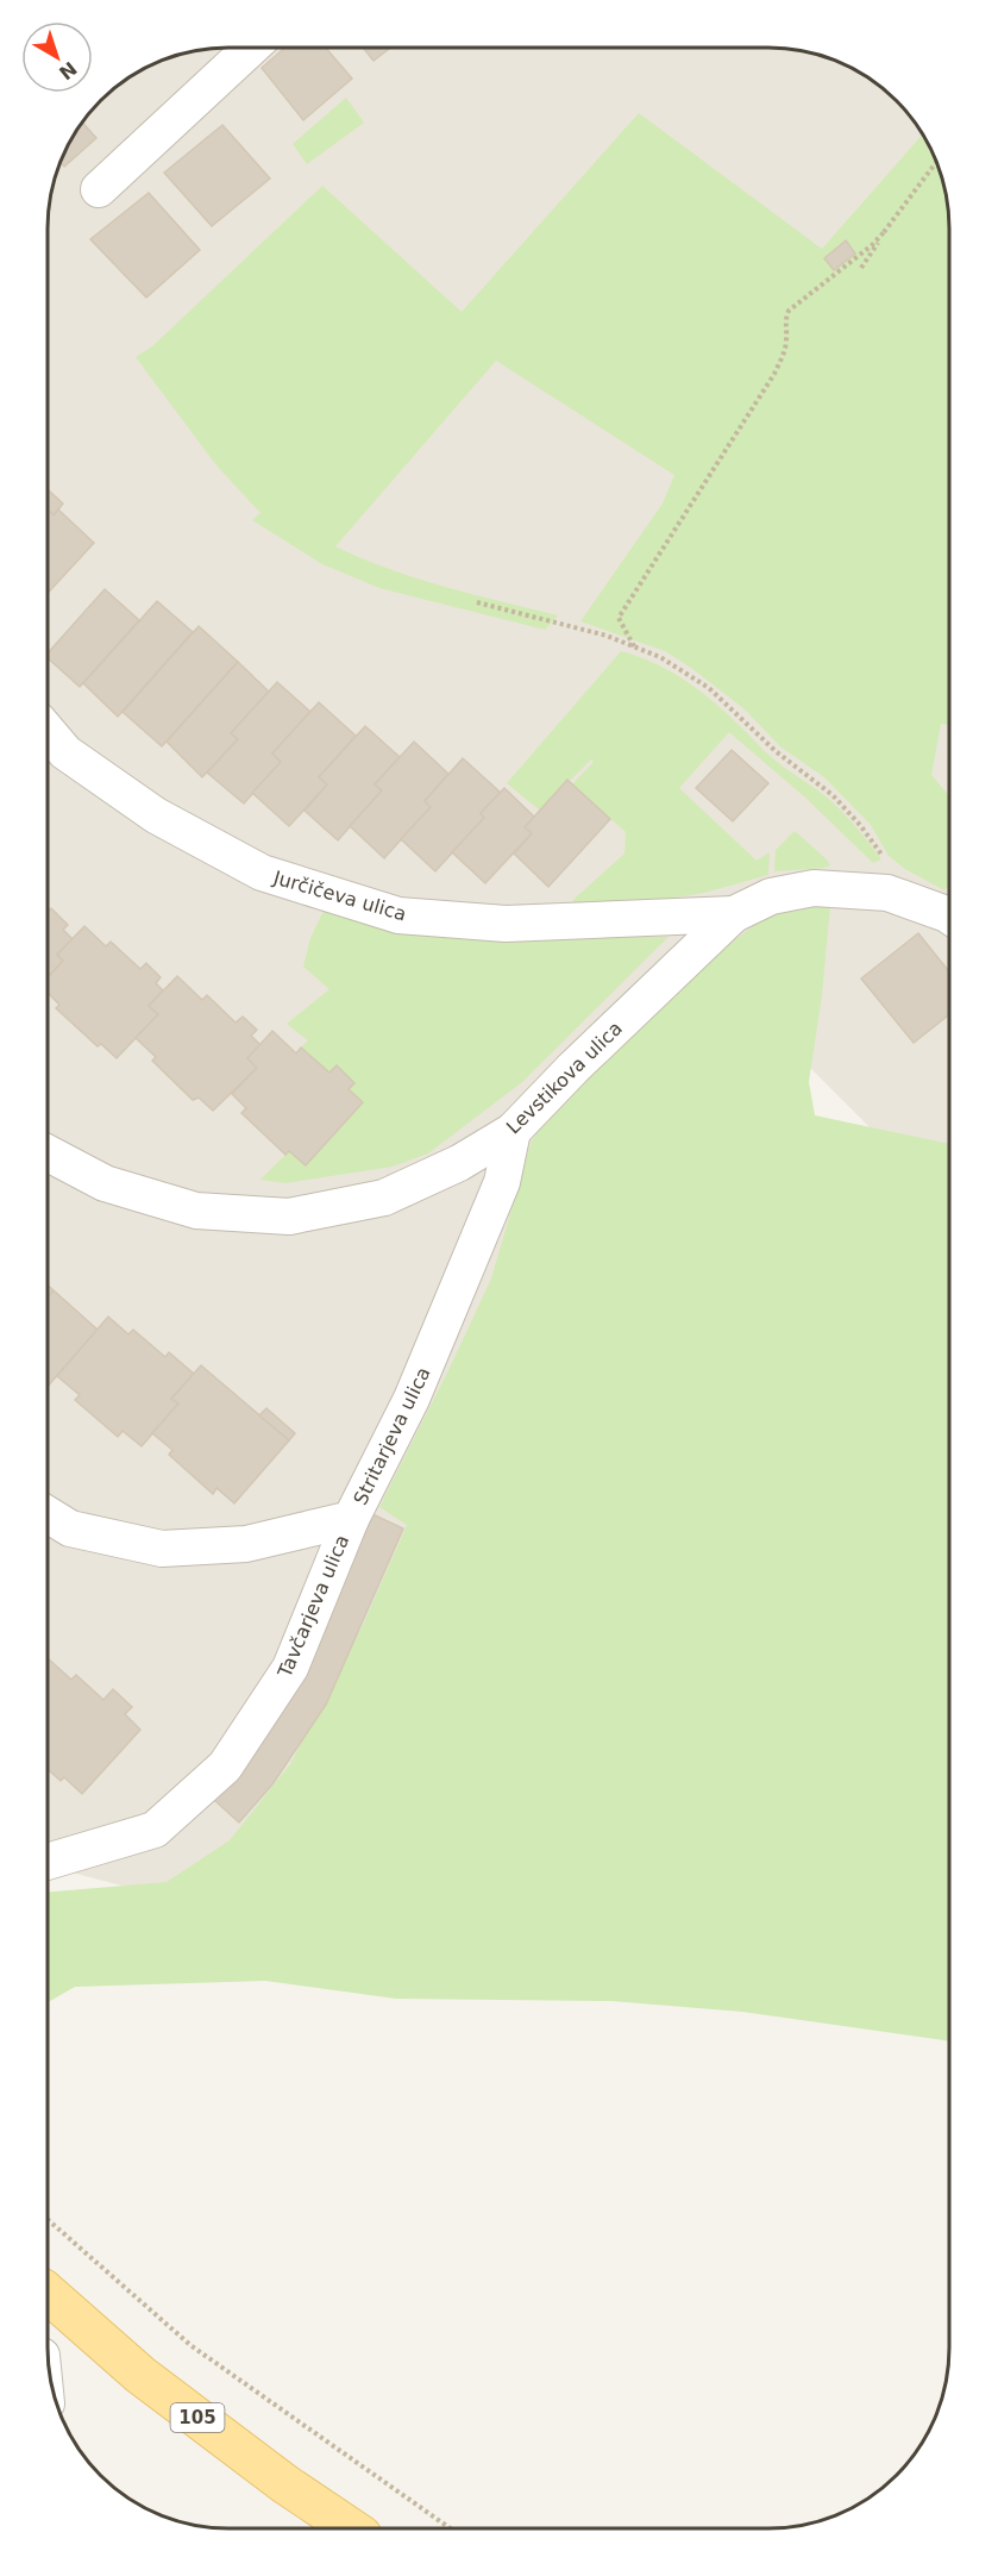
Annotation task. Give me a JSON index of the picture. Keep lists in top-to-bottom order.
{
  "streets": {
    "main road": ["105"],
    "street": [
      "Jurčičeva ulica",
      "Levstikova ulica",
      "Stritarjeva ulica",
      "Tavčarjeva ulica"
    ]
  },
  "crossings": [
    ["Jurčičeva ulica", "Levstikova ulica"],
    ["Levstikova ulica", "Stritarjeva ulica"],
    ["Stritarjeva ulica", "Tavčarjeva ulica"]
  ],
  "north": "bottom right"
}
